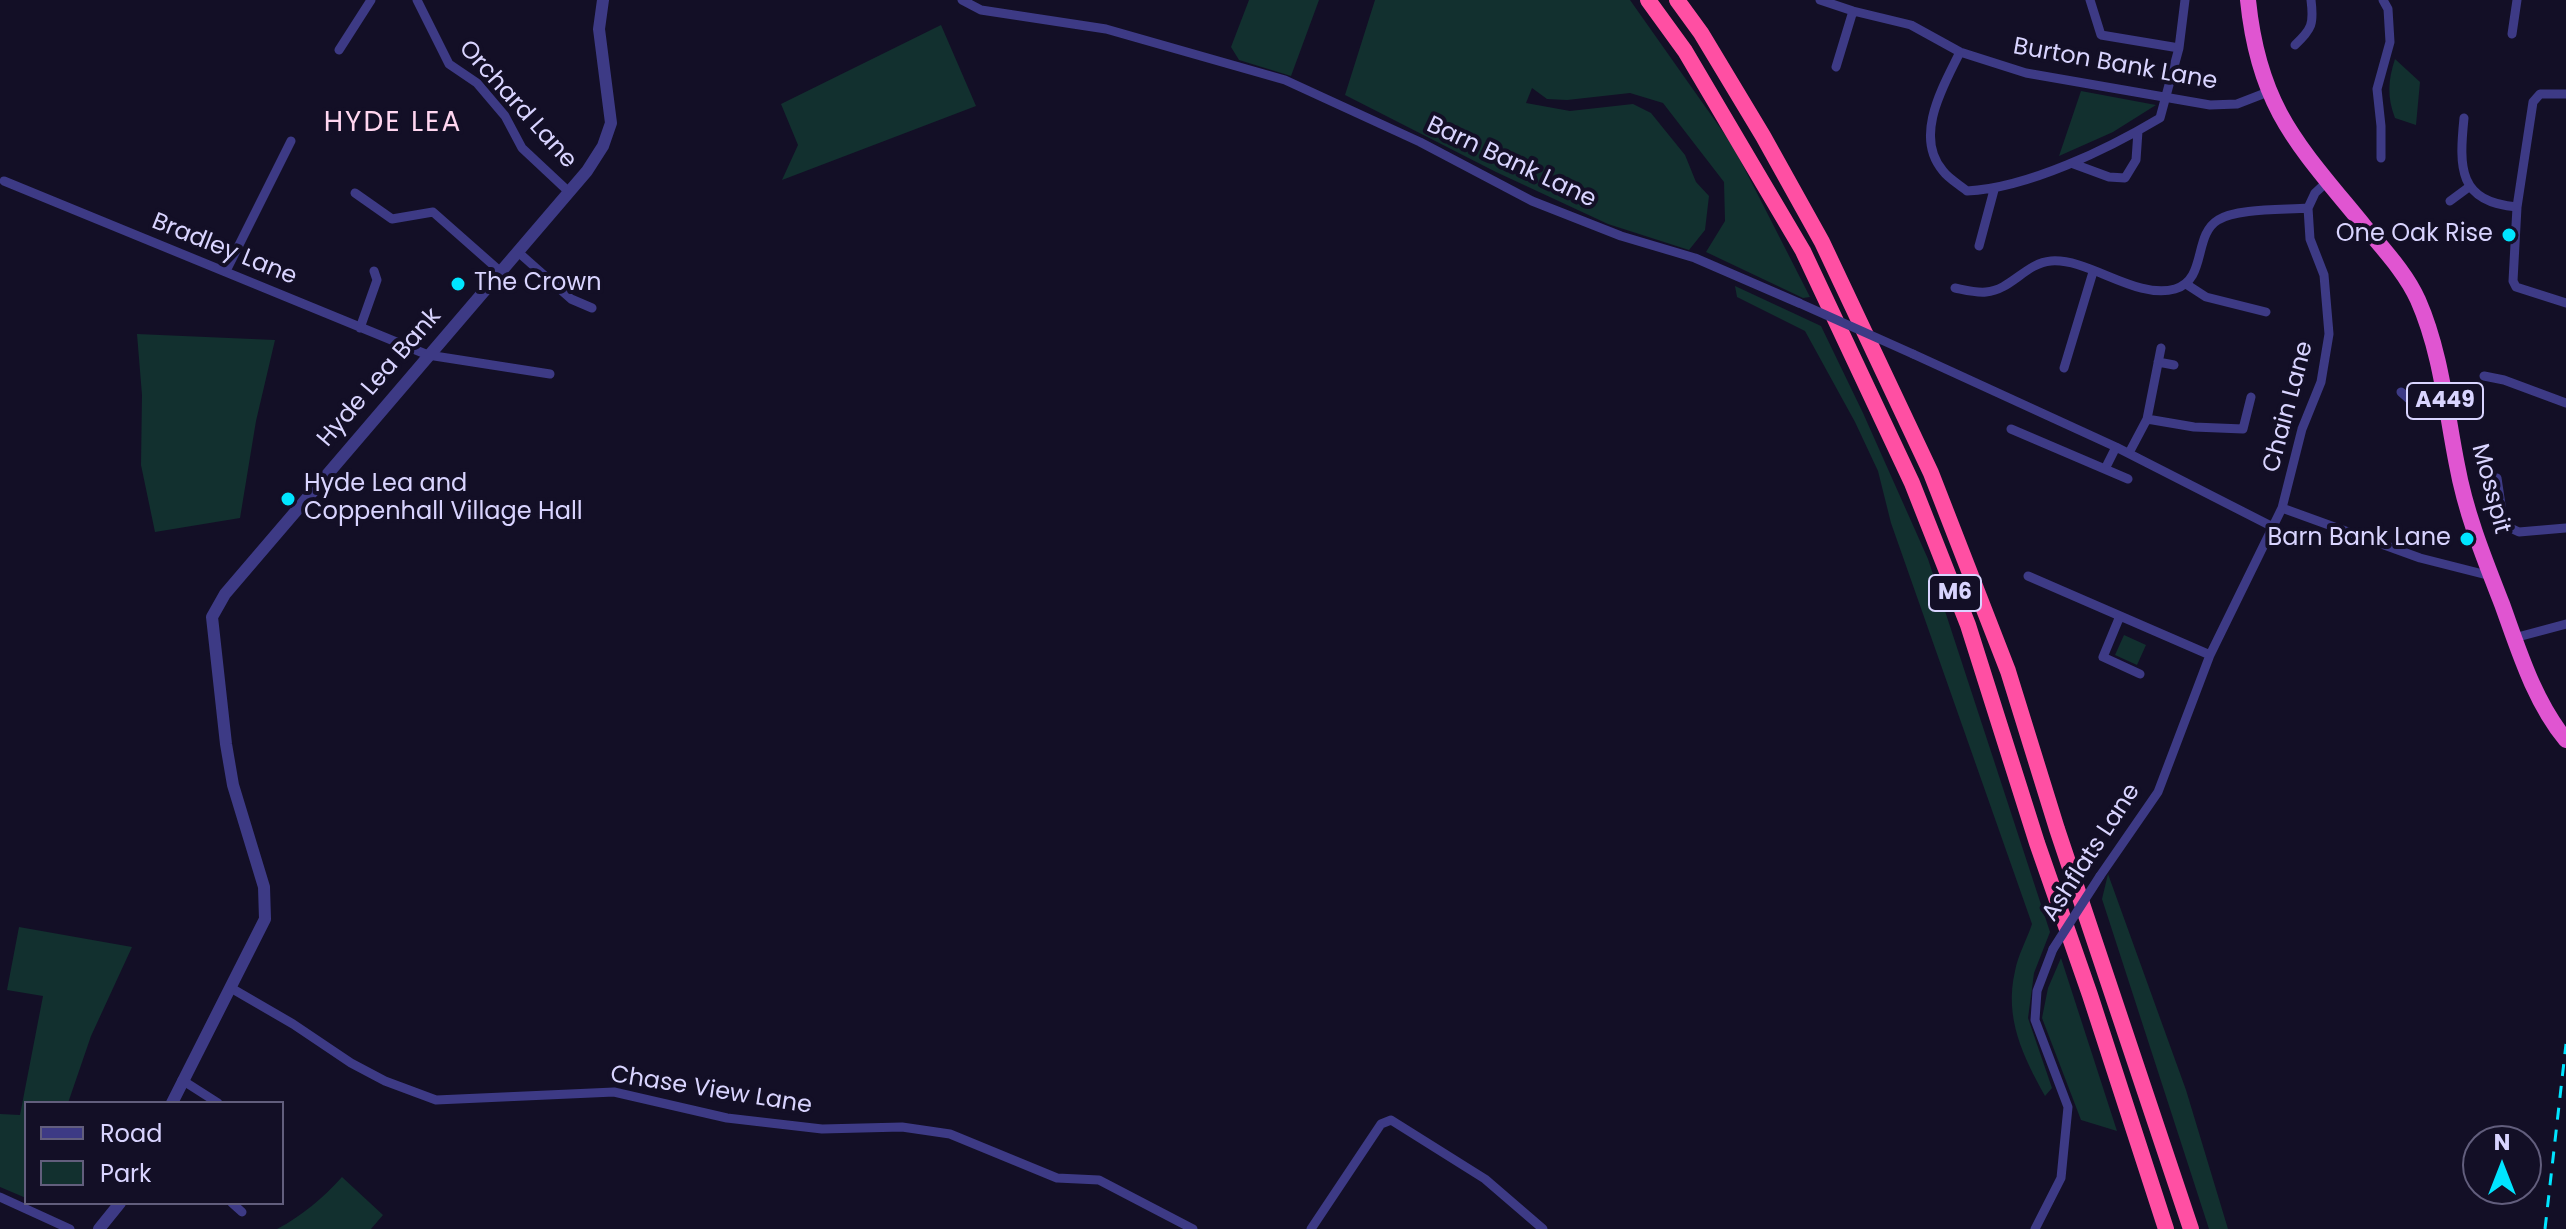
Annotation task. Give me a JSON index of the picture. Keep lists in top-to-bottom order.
{
  "streets": {
    "highway": ["A449", "Mosspit", "M6"],
    "street": [
      "Burton Bank Lane",
      "Orchard Lane",
      "Barn Bank Lane",
      "Bradley Lane",
      "Hyde Lea Bank",
      "Chain Lane",
      "Ashflats Lane",
      "Chase View Lane"
    ]
  },
  "crossings": [
    ["Burton Bank Lane", "Mosspit"],
    ["Orchard Lane", "Hyde Lea Bank"],
    ["Barn Bank Lane", "Ashflats Lane"],
    ["Bradley Lane", "Hyde Lea Bank"],
    ["Hyde Lea Bank", "Chase View Lane"],
    ["Chain Lane", "Ashflats Lane"]
  ],
  "districts": ["HYDE LEA"],
  "places": [
    "One Oak Rise",
    "The Crown",
    "Hyde Lea and Coppenhall Village Hall",
    "Barn Bank Lane"
  ],
  "legend": ["Road", "Park"],
  "north": "top"
}
